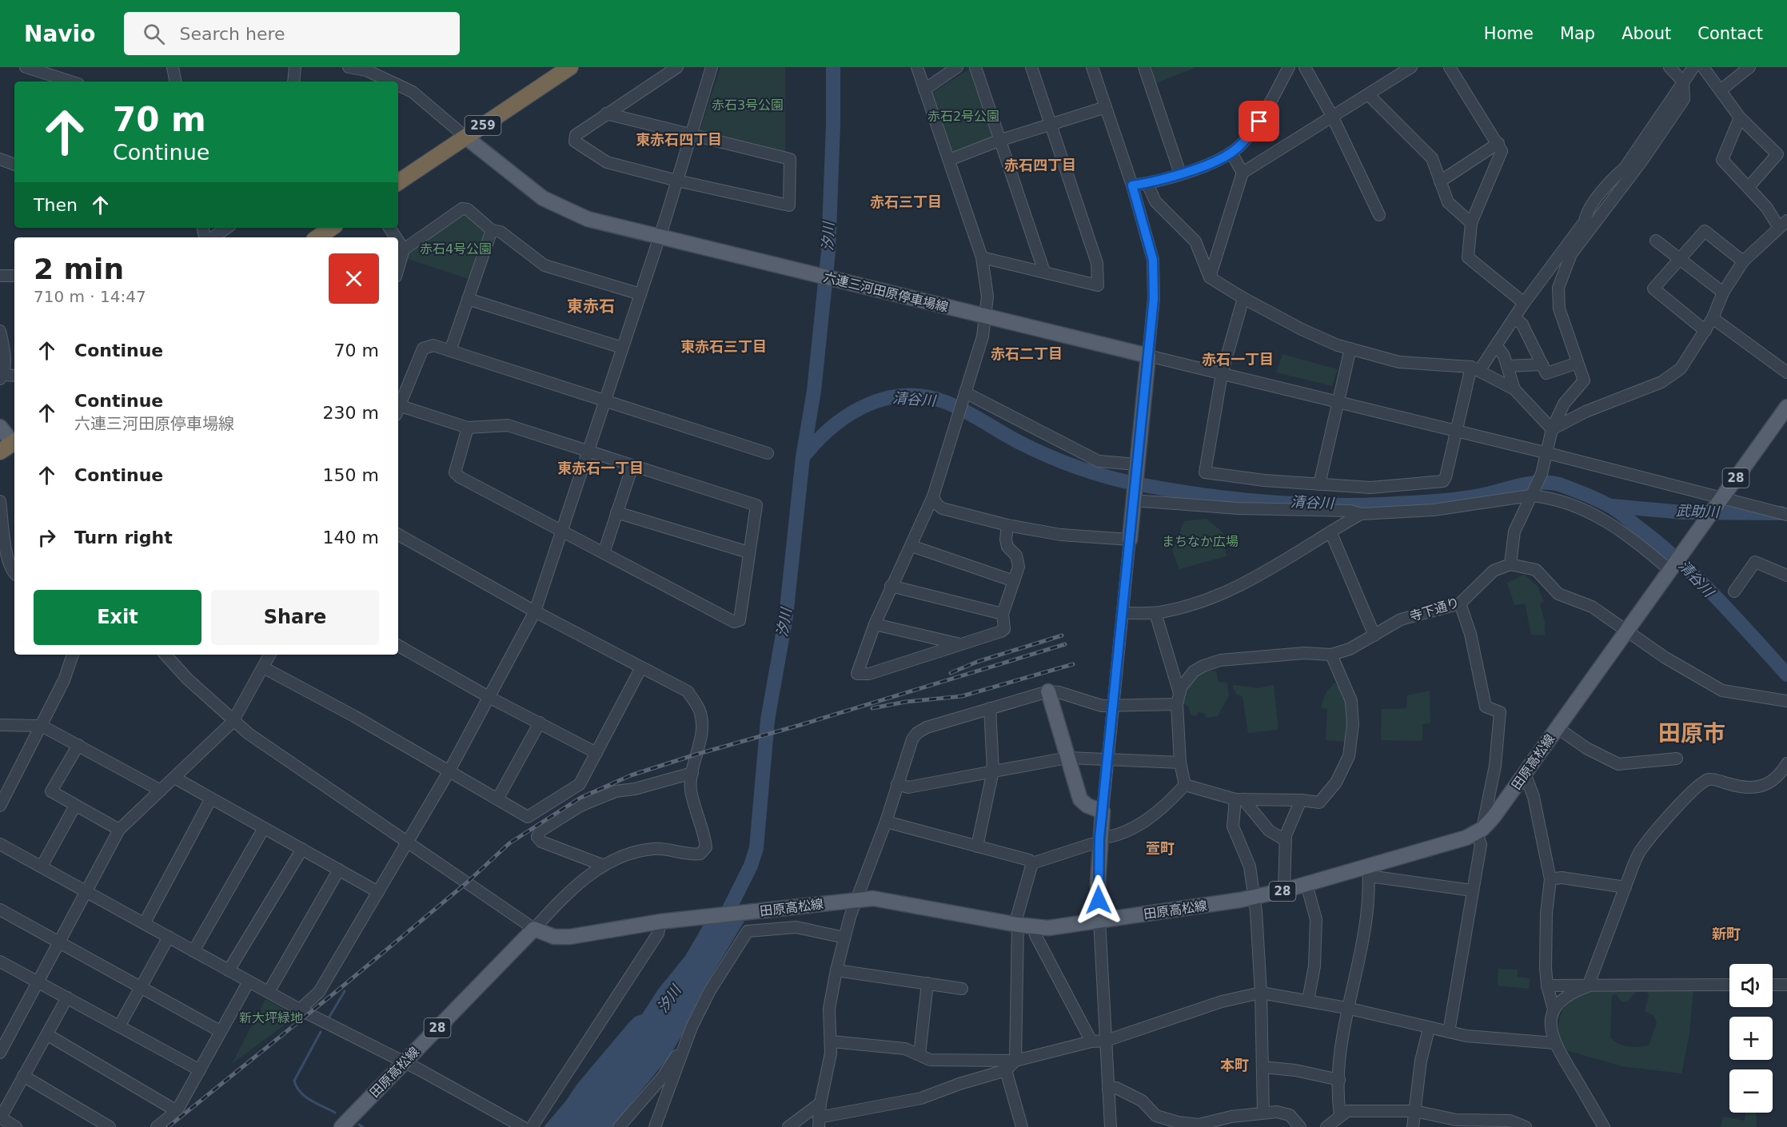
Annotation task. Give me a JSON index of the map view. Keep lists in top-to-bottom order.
{
  "streets": {
    "highway": ["259"],
    "main road": ["六連三河田原停車場線", "28", "田原高松線"],
    "street": ["寺下通り"]
  },
  "crossings": [
    ["259", "六連三河田原停車場線"]
  ],
  "districts": [
    "東赤石四丁目",
    "赤石四丁目",
    "赤石三丁目",
    "東赤石",
    "東赤石三丁目",
    "赤石二丁目",
    "赤石一丁目",
    "東赤石一丁目",
    "田原市",
    "萱町",
    "新町",
    "本町"
  ],
  "water": ["汐川", "清谷川", "武助川"],
  "parks": [
    "赤石3号公園",
    "赤石2号公園",
    "赤石4号公園",
    "まちなか広場",
    "新大坪緑地"
  ],
  "page": {
    "header": "Navio",
    "search": "Search here",
    "nav": [
      "Home",
      "Map",
      "About",
      "Contact"
    ],
    "turn": ["70 m", "Continue"],
    "then": "Then",
    "heading": ["2 min", "710 m · 14:47"],
    "list": [
      {
        "name": "Continue",
        "value": "70 m"
      },
      {
        "name": "Continue",
        "note": "六連三河田原停車場線",
        "value": "230 m"
      },
      {
        "name": "Continue",
        "value": "150 m"
      },
      {
        "name": "Turn right",
        "value": "140 m"
      }
    ],
    "buttons": ["Exit", "Share"],
    "map_buttons": ["+", "−"]
  }
}
